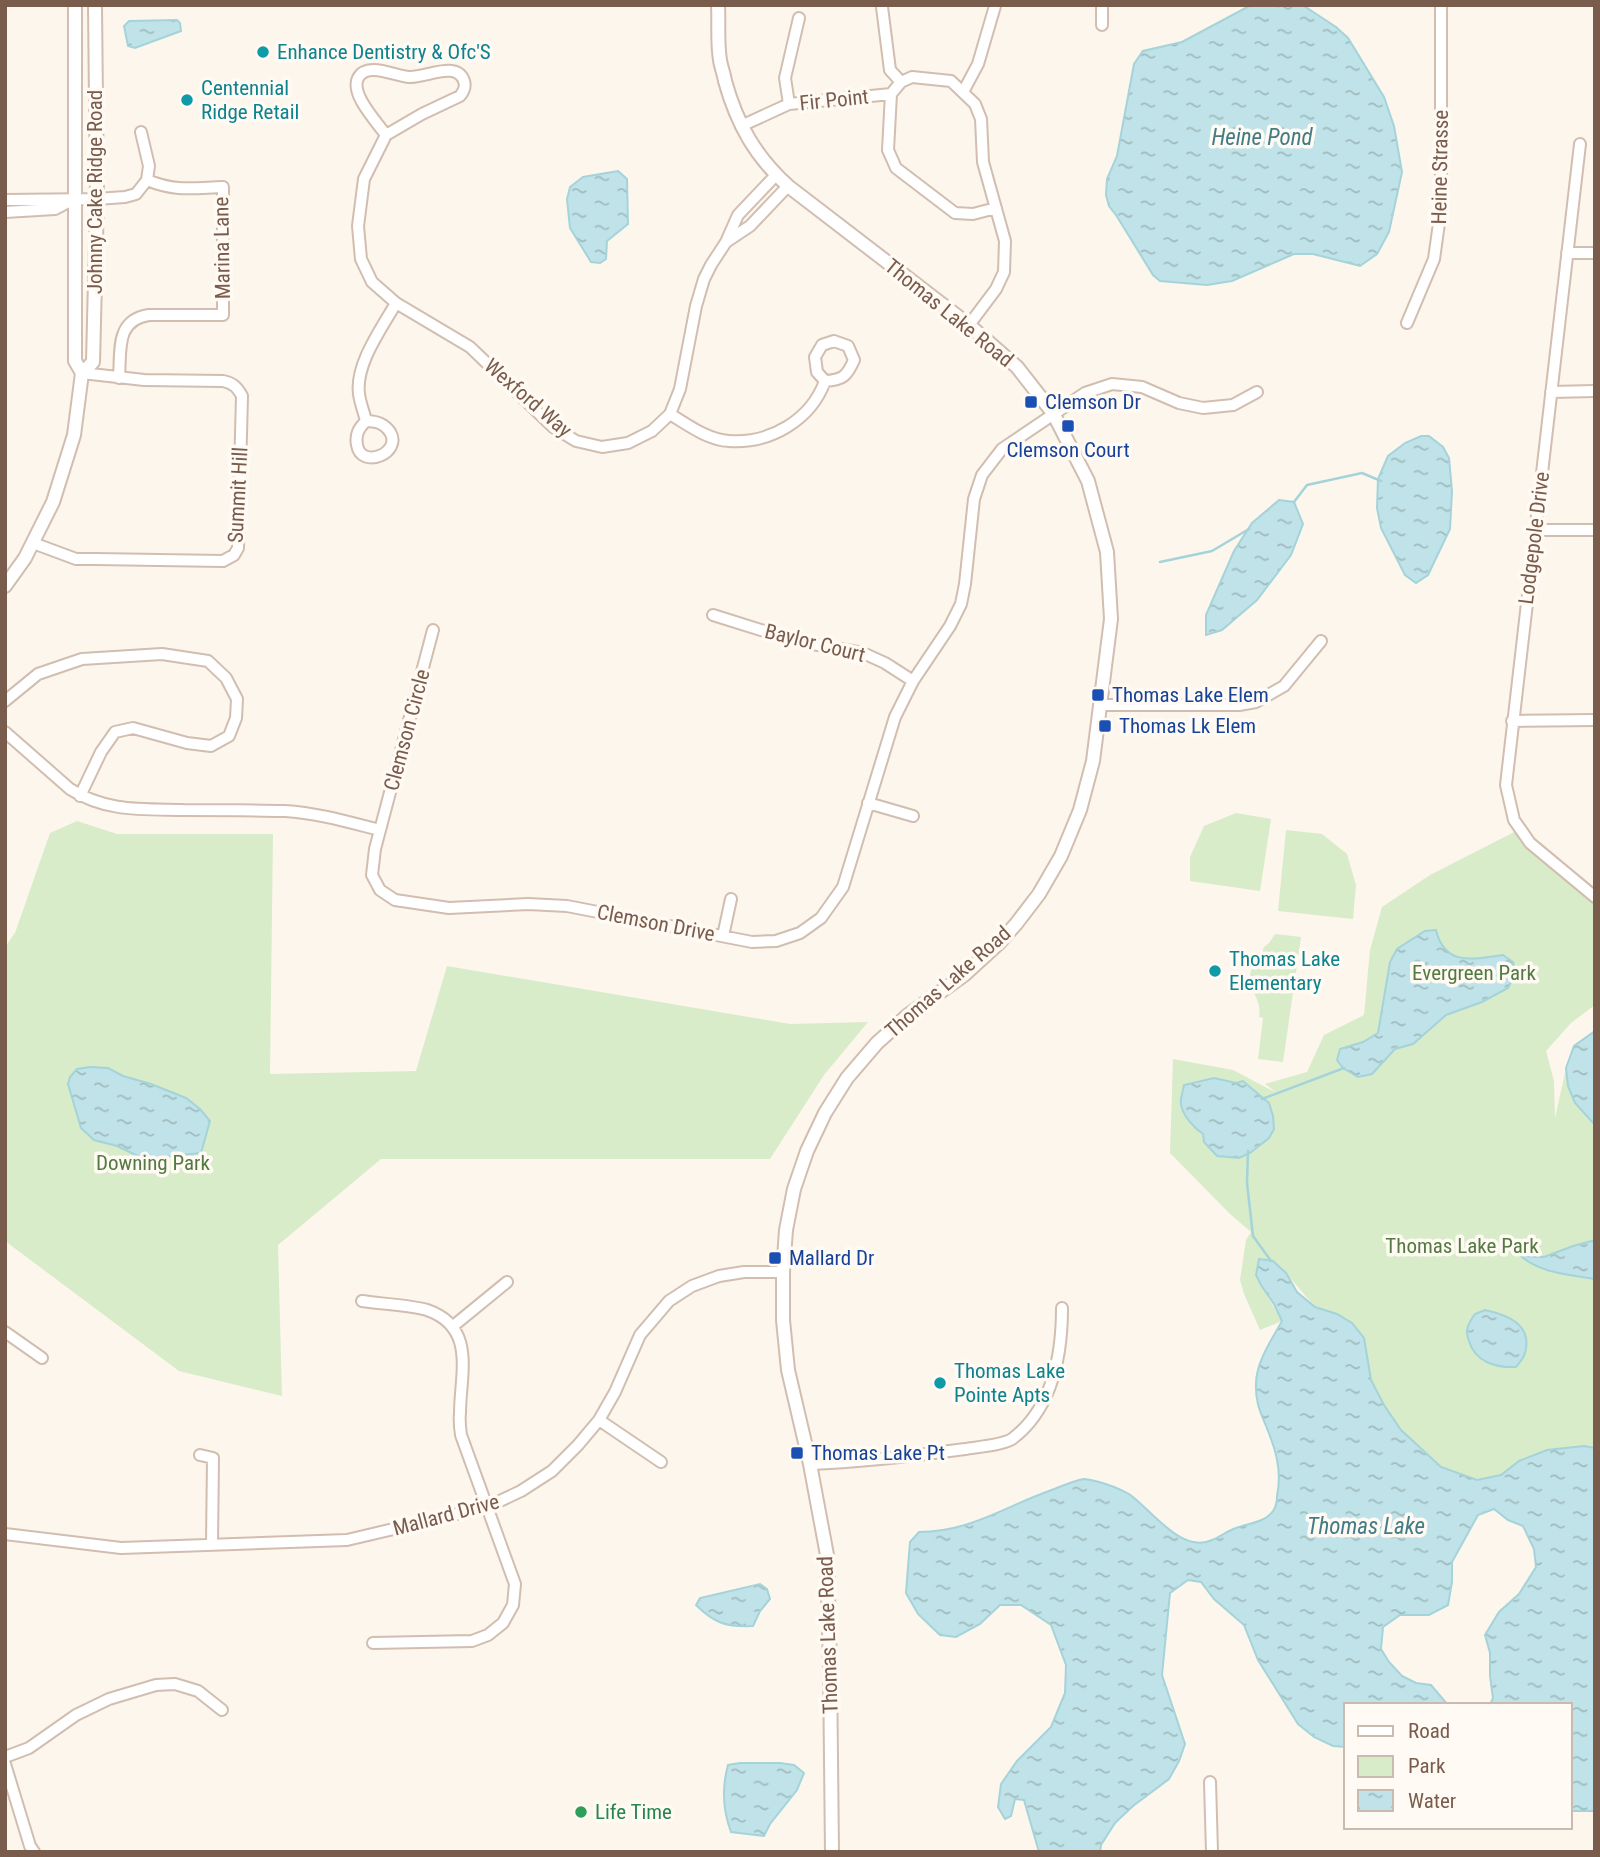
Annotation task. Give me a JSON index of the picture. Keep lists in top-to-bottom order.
{
  "streets": {
    "street": [
      "Fir Point",
      "Heine Strasse",
      "Johnny Cake Ridge Road",
      "Marina Lane",
      "Thomas Lake Road",
      "Wexford Way",
      "Summit Hill",
      "Lodgepole Drive",
      "Baylor Court",
      "Clemson Circle",
      "Clemson Drive",
      "Mallard Drive"
    ]
  },
  "crossings": [
    ["Fir Point", "Thomas Lake Road"],
    ["Johnny Cake Ridge Road", "Summit Hill"],
    ["Marina Lane", "Summit Hill"],
    ["Thomas Lake Road", "Clemson Drive"],
    ["Thomas Lake Road", "Mallard Drive"],
    ["Baylor Court", "Clemson Drive"],
    ["Clemson Circle", "Clemson Drive"]
  ],
  "water": ["Heine Pond", "Thomas Lake"],
  "parks": ["Evergreen Park", "Downing Park", "Thomas Lake Park"],
  "places": {
    "other": [
      "Enhance Dentistry & Ofc'S",
      "Centennial Ridge Retail",
      "Thomas Lake Elementary",
      "Thomas Lake Pointe Apts",
      "Life Time"
    ],
    "transit": [
      "Clemson Dr",
      "Clemson Court",
      "Thomas Lake Elem",
      "Thomas Lk Elem",
      "Mallard Dr",
      "Thomas Lake Pt"
    ]
  },
  "legend": ["Road", "Park", "Water"]
}
